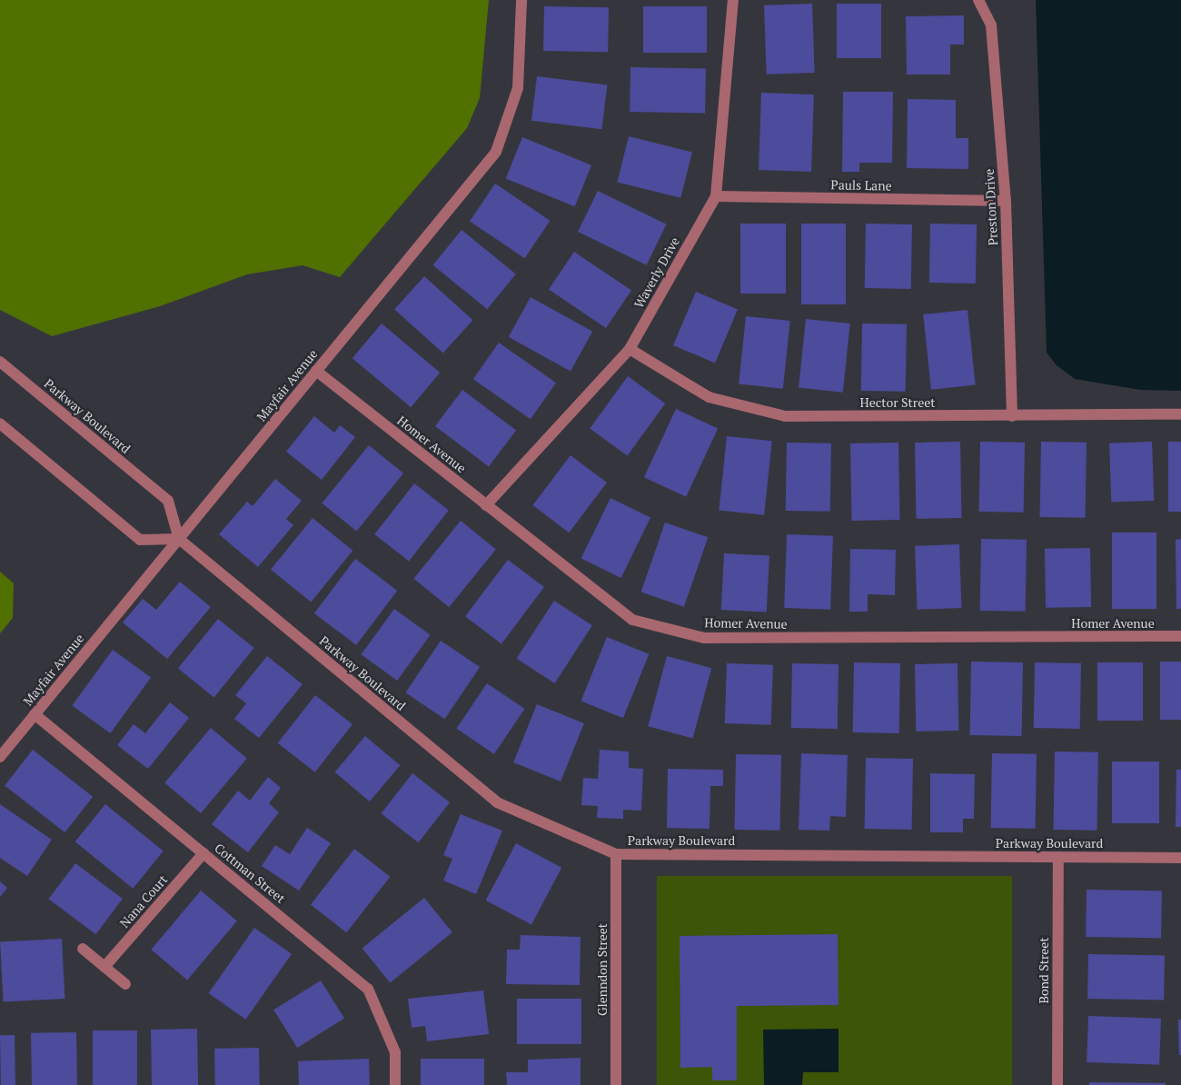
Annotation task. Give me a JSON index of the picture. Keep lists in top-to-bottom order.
{
  "streets": {
    "street": [
      "Pauls Lane",
      "Preston Drive",
      "Waverly Drive",
      "Mayfair Avenue",
      "Hector Street",
      "Parkway Boulevard",
      "Homer Avenue",
      "Cottman Street",
      "Nana Court",
      "Glenndon Street",
      "Bond Street"
    ]
  },
  "crossings": [
    ["Pauls Lane", "Preston Drive"],
    ["Pauls Lane", "Waverly Drive"],
    ["Preston Drive", "Hector Street"],
    ["Waverly Drive", "Hector Street"],
    ["Waverly Drive", "Homer Avenue"],
    ["Mayfair Avenue", "Parkway Boulevard"],
    ["Mayfair Avenue", "Homer Avenue"],
    ["Mayfair Avenue", "Cottman Street"],
    ["Parkway Boulevard", "Glenndon Street"],
    ["Parkway Boulevard", "Bond Street"],
    ["Cottman Street", "Nana Court"]
  ]
}
